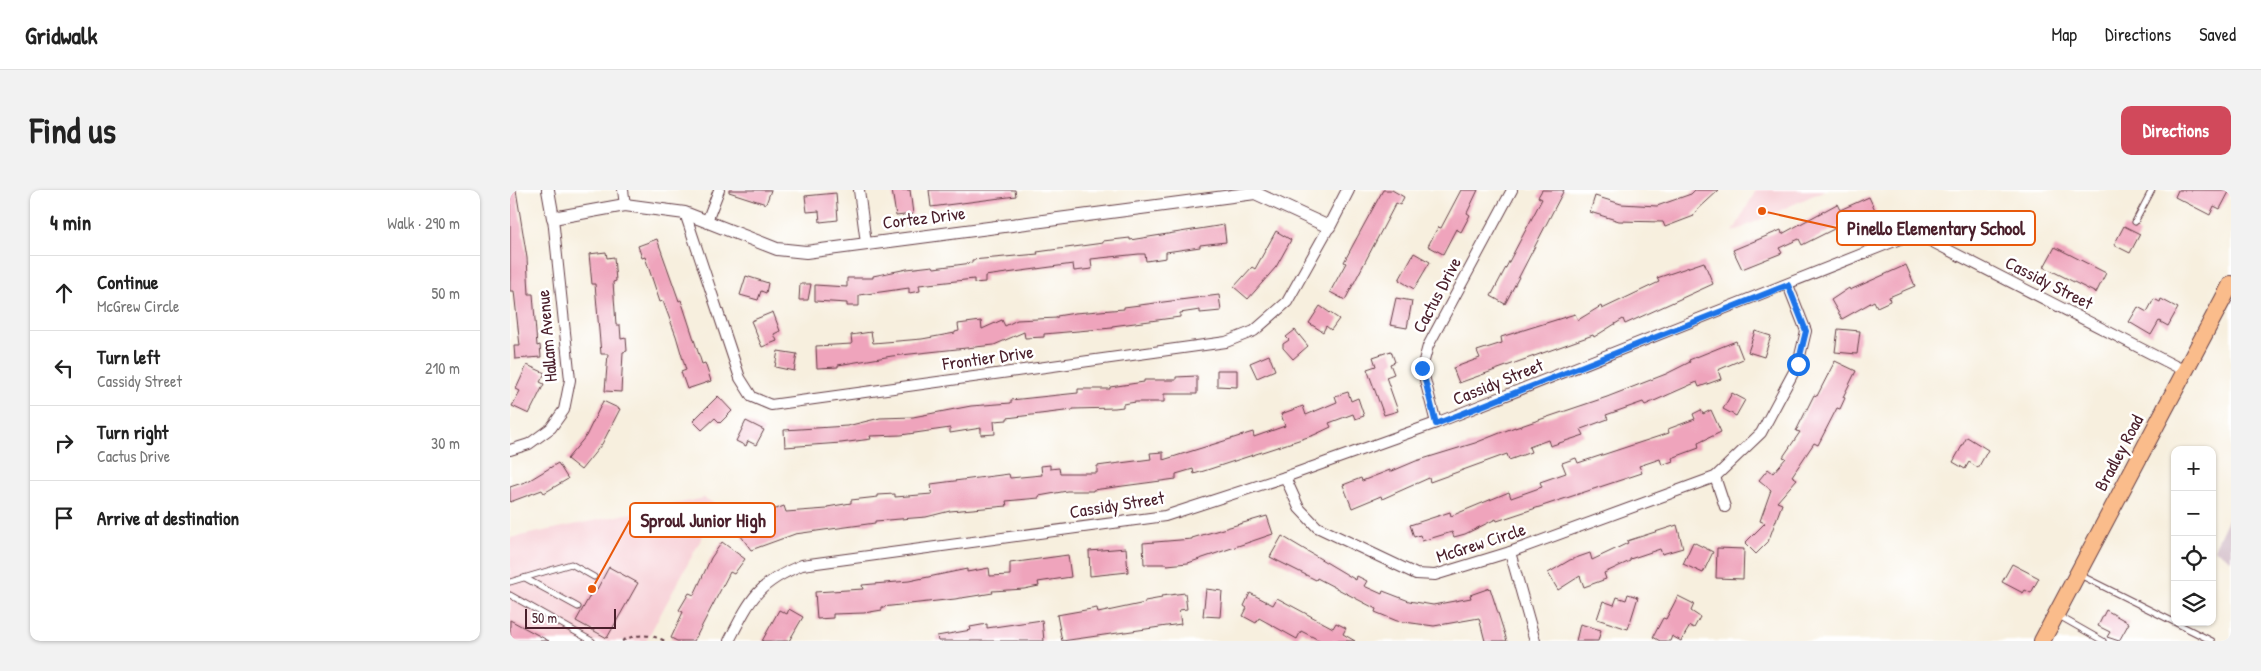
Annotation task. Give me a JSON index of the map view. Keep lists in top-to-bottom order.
{
  "streets": {
    "main road": ["Bradley Road"],
    "street": [
      "Cortez Drive",
      "Cassidy Street",
      "Cactus Drive",
      "Hallam Avenue",
      "Frontier Drive",
      "McGrew Circle"
    ]
  },
  "crossings": [
    ["Cortez Drive", "Hallam Avenue"],
    ["Cortez Drive", "Frontier Drive"],
    ["Cassidy Street", "Cactus Drive"],
    ["Cassidy Street", "Bradley Road"],
    ["Cassidy Street", "McGrew Circle"]
  ],
  "places": ["Pinello Elementary School", "Sproul Junior High"],
  "scale_bar": "50 m",
  "page": {
    "header": "Gridwalk",
    "nav": ["Map", "Directions", "Saved"],
    "buttons": "Directions",
    "title": "Find us",
    "heading": ["4 min", "Walk · 290 m"],
    "list": [
      ["Continue", "McGrew Circle", "50 m"],
      ["Turn left", "Cassidy Street", "210 m"],
      ["Turn right", "Cactus Drive", "30 m"],
      "Arrive at destination"
    ],
    "map_buttons": ["+", "−"],
    "scale": "50 m"
  }
}
